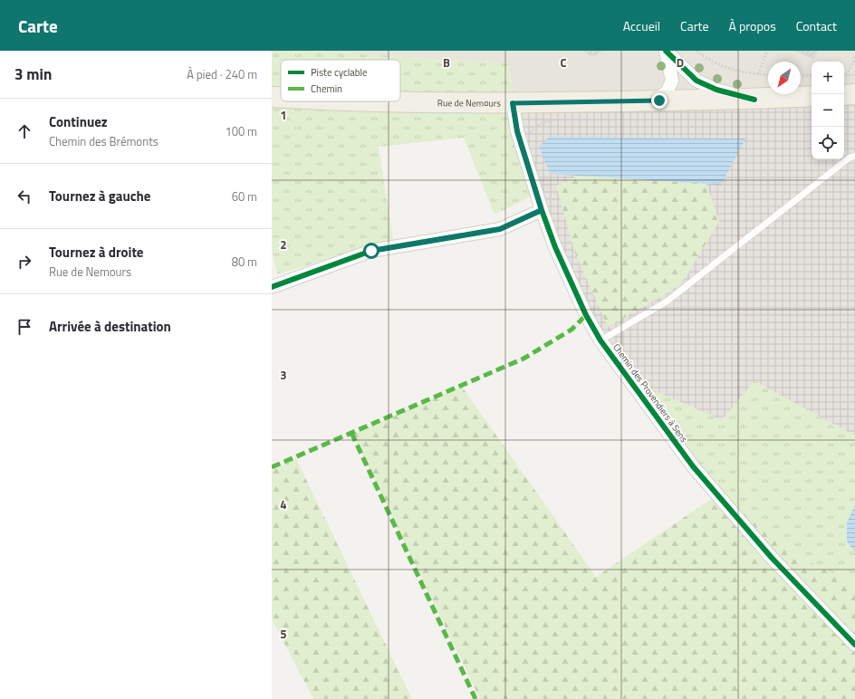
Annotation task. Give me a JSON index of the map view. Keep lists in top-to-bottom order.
{
  "streets": {
    "main road": ["Rue de Nemours"],
    "street": ["Chemin des Provendiers à Sens"]
  },
  "crossings": [
    ["Rue de Nemours", "Chemin des Provendiers à Sens"]
  ],
  "legend": ["Piste cyclable", "Chemin"],
  "north": "bottom left",
  "page": {
    "header": "Carte",
    "nav": [
      "Accueil",
      "Carte",
      "À propos",
      "Contact"
    ],
    "heading": ["3 min", "À pied · 240 m"],
    "map_buttons": ["+", "−"],
    "list": [
      ["Continuez", "Chemin des Brémonts", "100 m"],
      ["Tournez à gauche", "60 m"],
      ["Tournez à droite", "Rue de Nemours", "80 m"],
      "Arrivée à destination"
    ]
  },
  "grid": {
    "columns": ["B", "C", "D"],
    "rows": [
      "1",
      "2",
      "3",
      "4",
      "5"
    ]
  }
}
